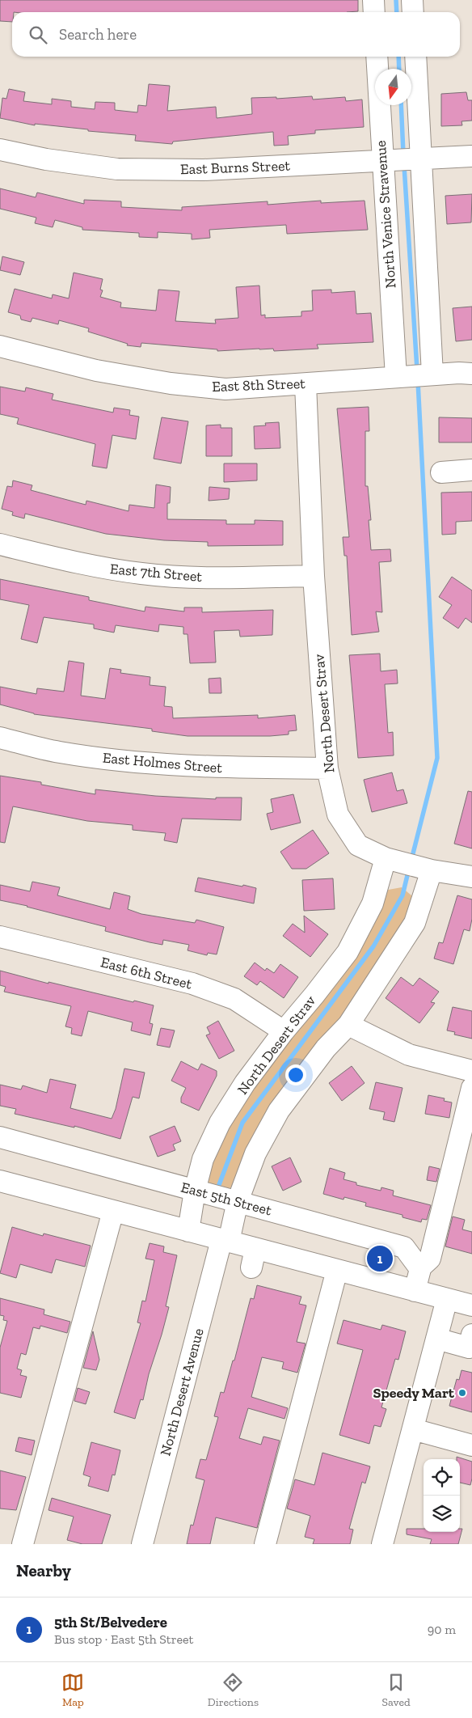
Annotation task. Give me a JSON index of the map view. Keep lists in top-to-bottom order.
{
  "streets": {
    "street": [
      "East Burns Street",
      "North Venice Stravenue",
      "East 8th Street",
      "East 7th Street",
      "North Desert Strav",
      "East Holmes Street",
      "East 6th Street",
      "East 5th Street",
      "North Desert Avenue"
    ]
  },
  "crossings": [
    ["East Burns Street", "North Venice Stravenue"],
    ["North Venice Stravenue", "East 8th Street"],
    ["East 8th Street", "North Desert Strav"],
    ["East 7th Street", "North Desert Strav"],
    ["North Desert Strav", "East Holmes Street"],
    ["North Desert Strav", "East 6th Street"],
    ["North Desert Strav", "East 5th Street"]
  ],
  "places": ["Speedy Mart"],
  "north": "bottom",
  "page": {
    "search": "Search here",
    "pins": "1",
    "heading": "Nearby",
    "list": [
      {
        "mark": "1",
        "name": "5th St/Belvedere",
        "note": "Bus stop · East 5th Street",
        "value": "90 m"
      }
    ],
    "nav": ["Map", "Directions", "Saved"]
  }
}
